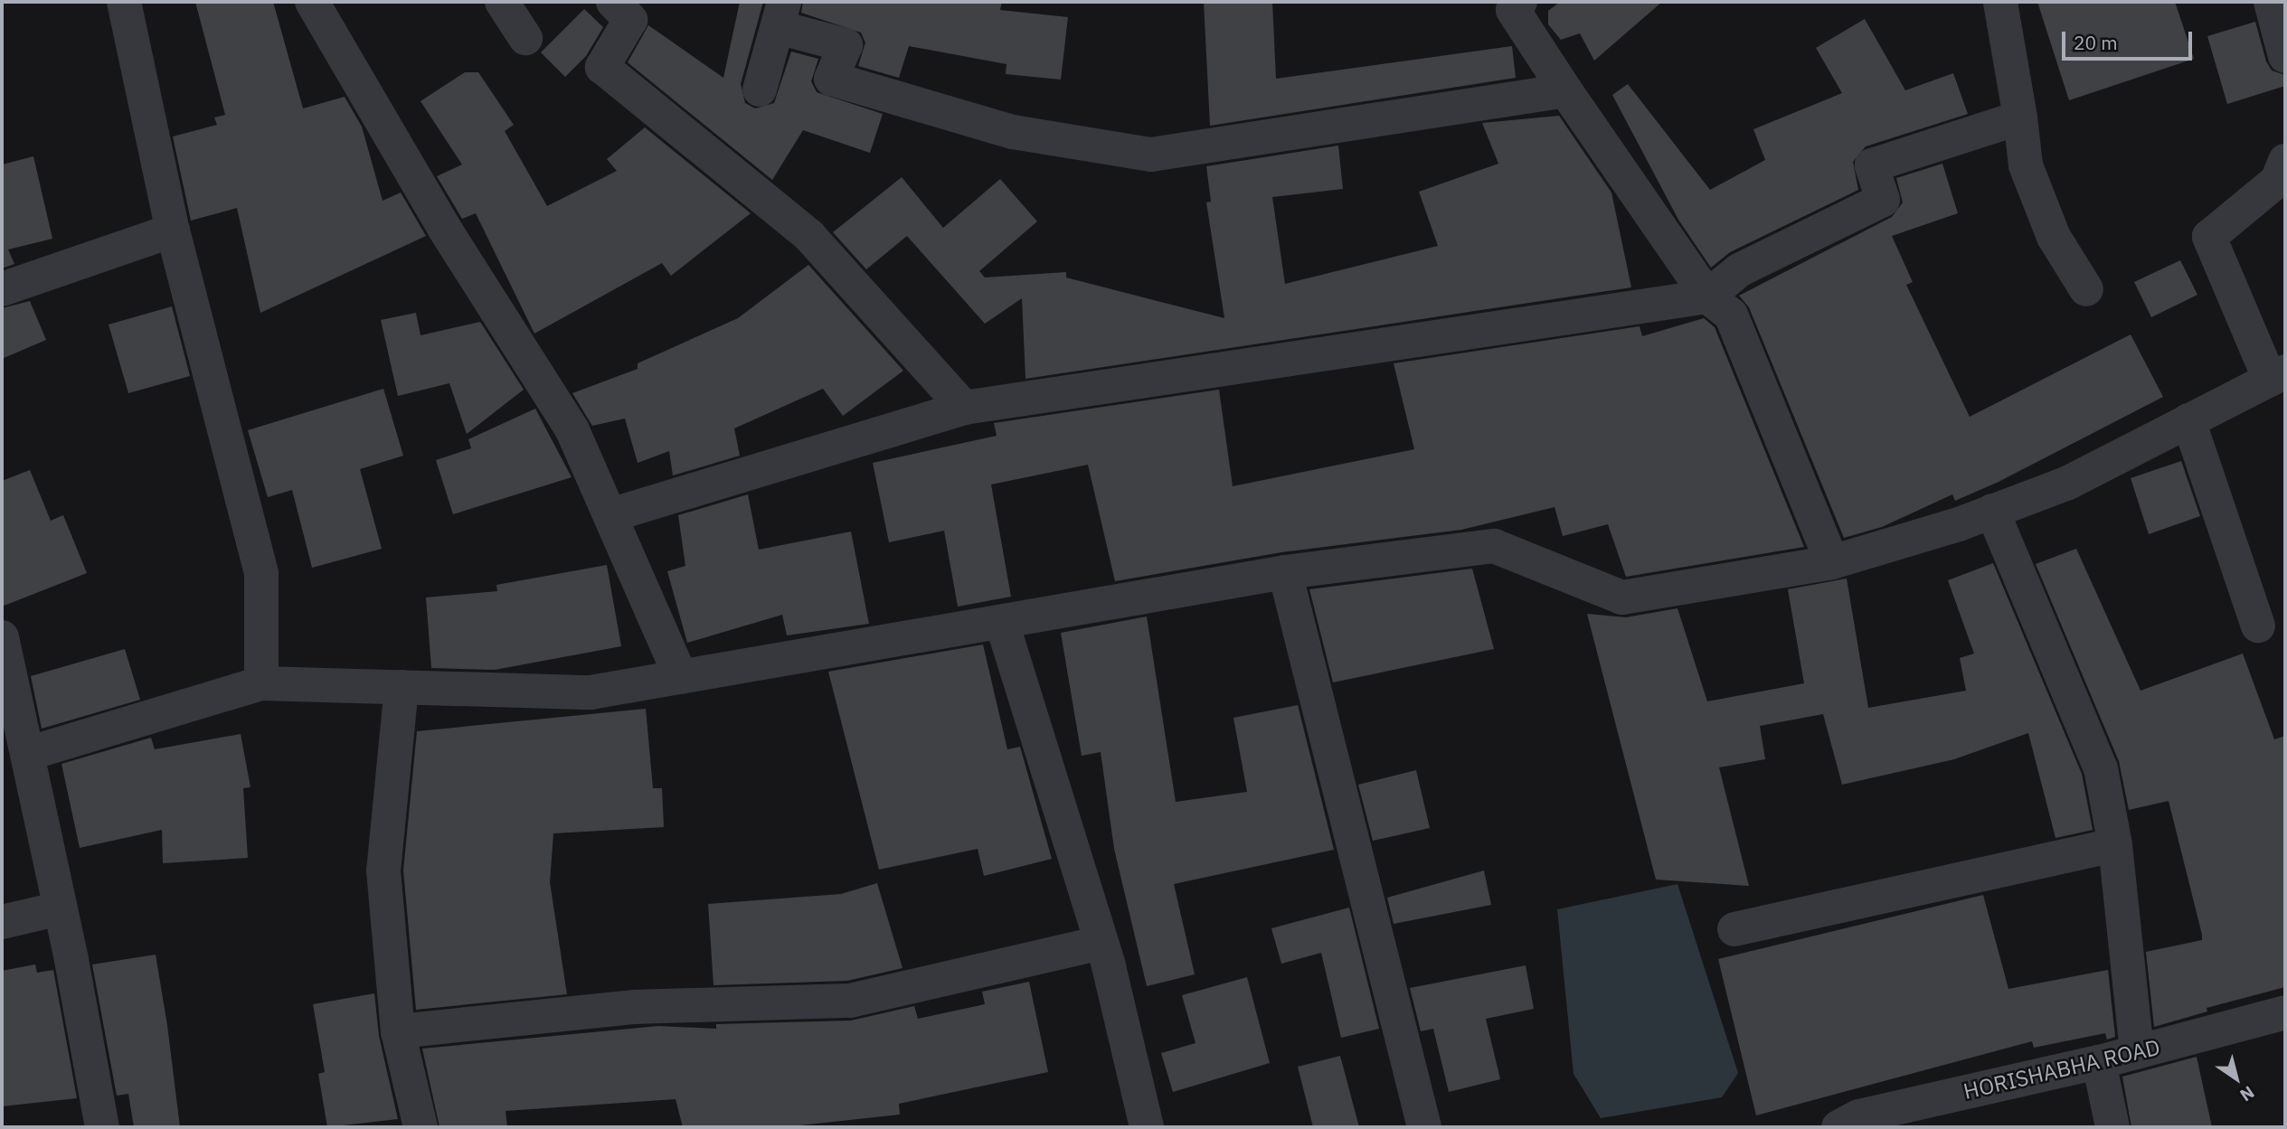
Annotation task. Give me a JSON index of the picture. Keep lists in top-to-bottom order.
{
  "streets": {
    "street": ["HORISHABHA ROAD"]
  },
  "scale_bar": "20 m",
  "north": "bottom right"
}
